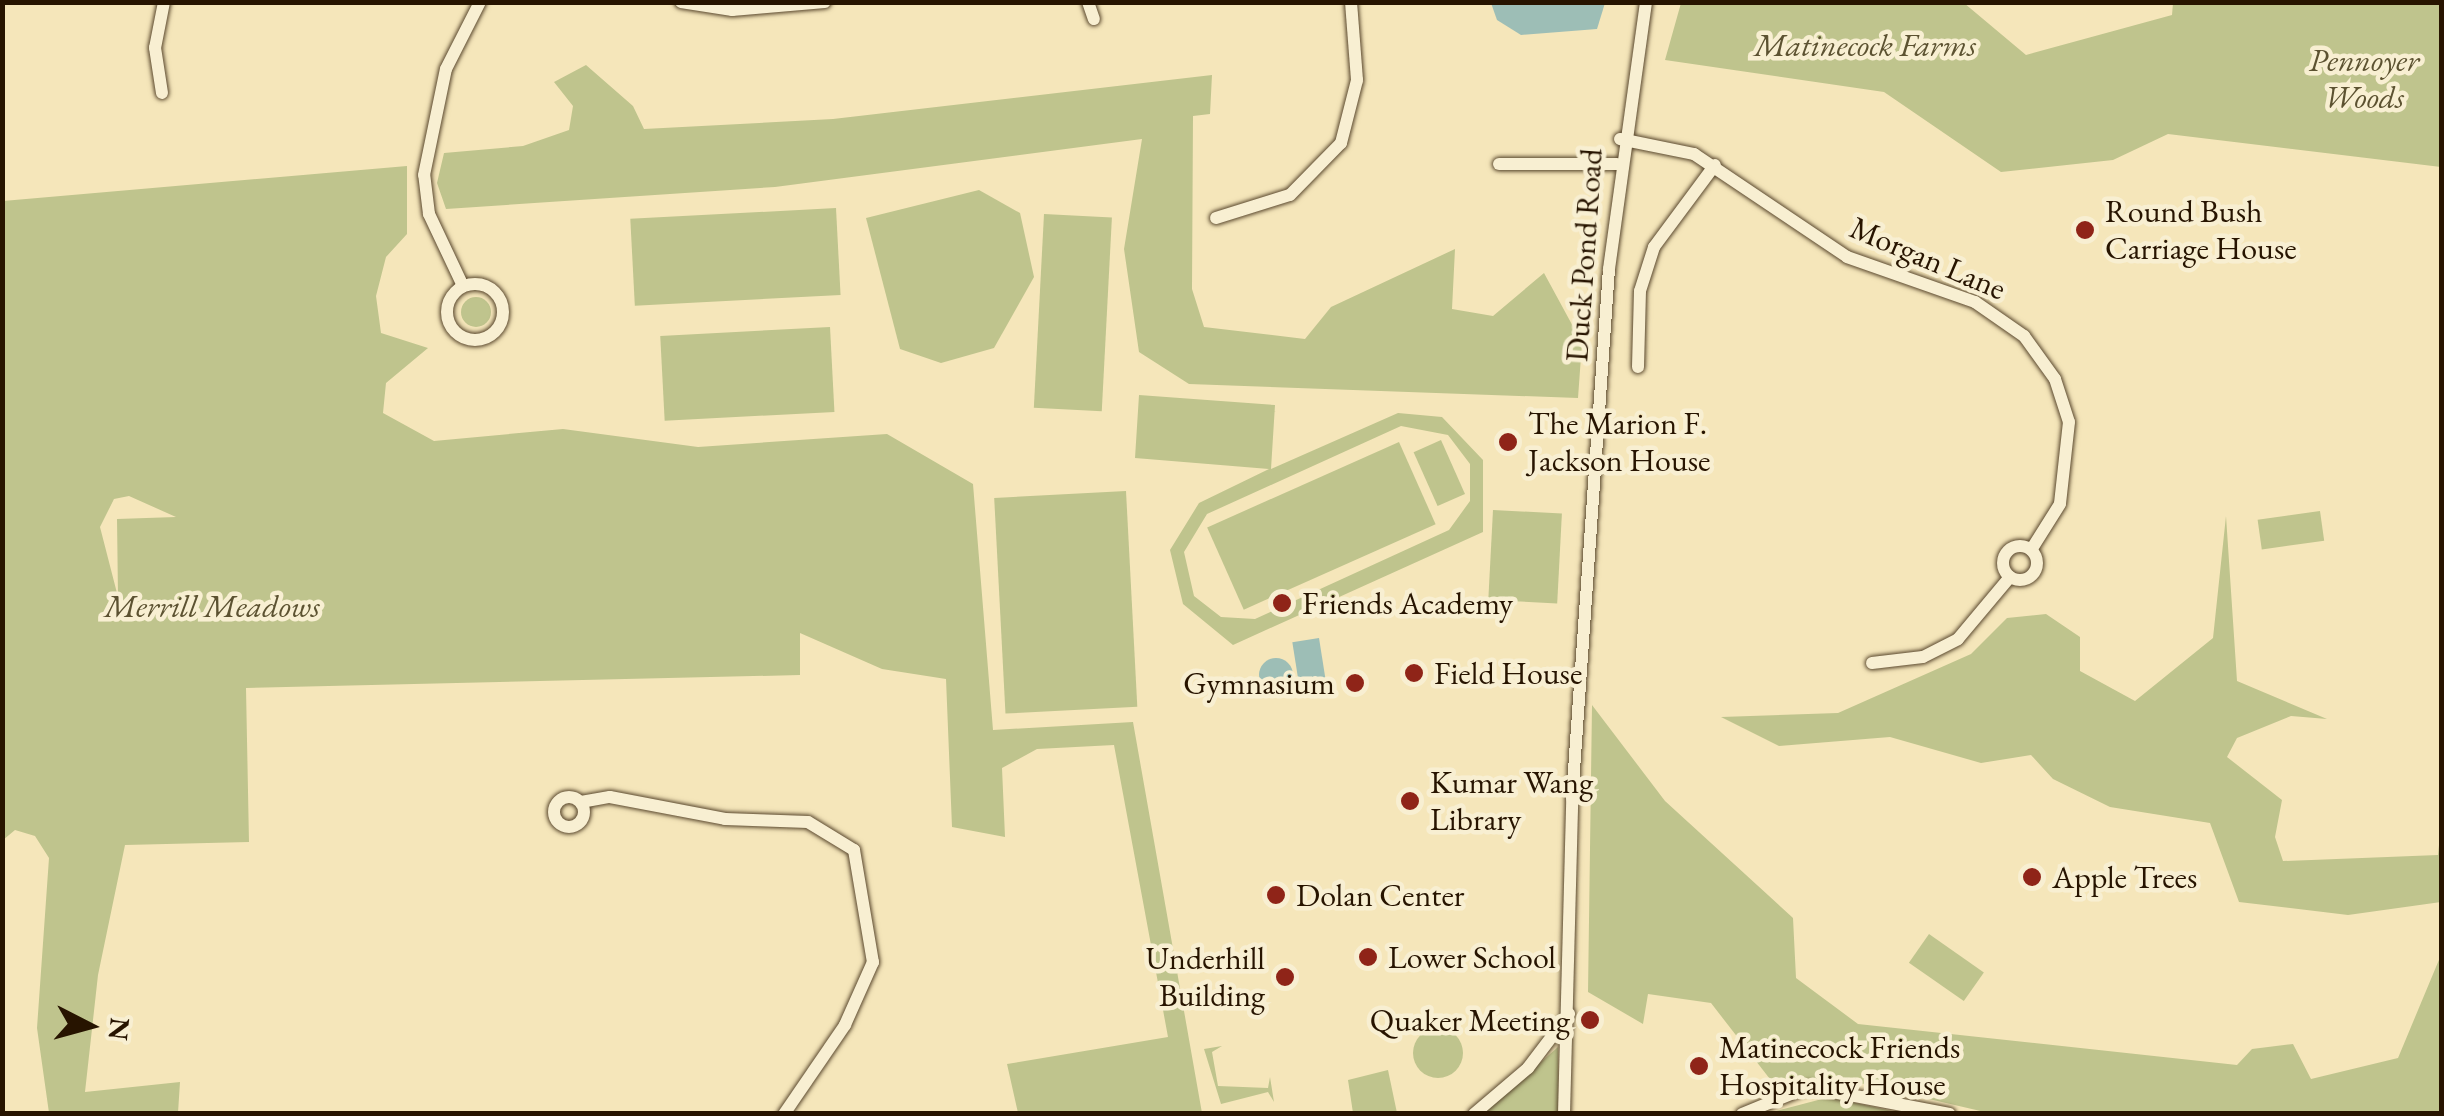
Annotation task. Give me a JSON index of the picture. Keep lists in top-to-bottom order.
{
  "streets": {
    "street": ["Duck Pond Road", "Morgan Lane"]
  },
  "crossings": [
    ["Duck Pond Road", "Morgan Lane"]
  ],
  "parks": ["Matinecock Farms", "Pennoyer Woods", "Merrill Meadows"],
  "places": [
    "Round Bush Carriage House",
    "The Marion F. Jackson House",
    "Friends Academy",
    "Field House",
    "Gymnasium",
    "Kumar Wang Library",
    "Apple Trees",
    "Dolan Center",
    "Lower School",
    "Underhill Building",
    "Quaker Meeting",
    "Matinecock Friends Hospitality House"
  ],
  "north": "right"
}
